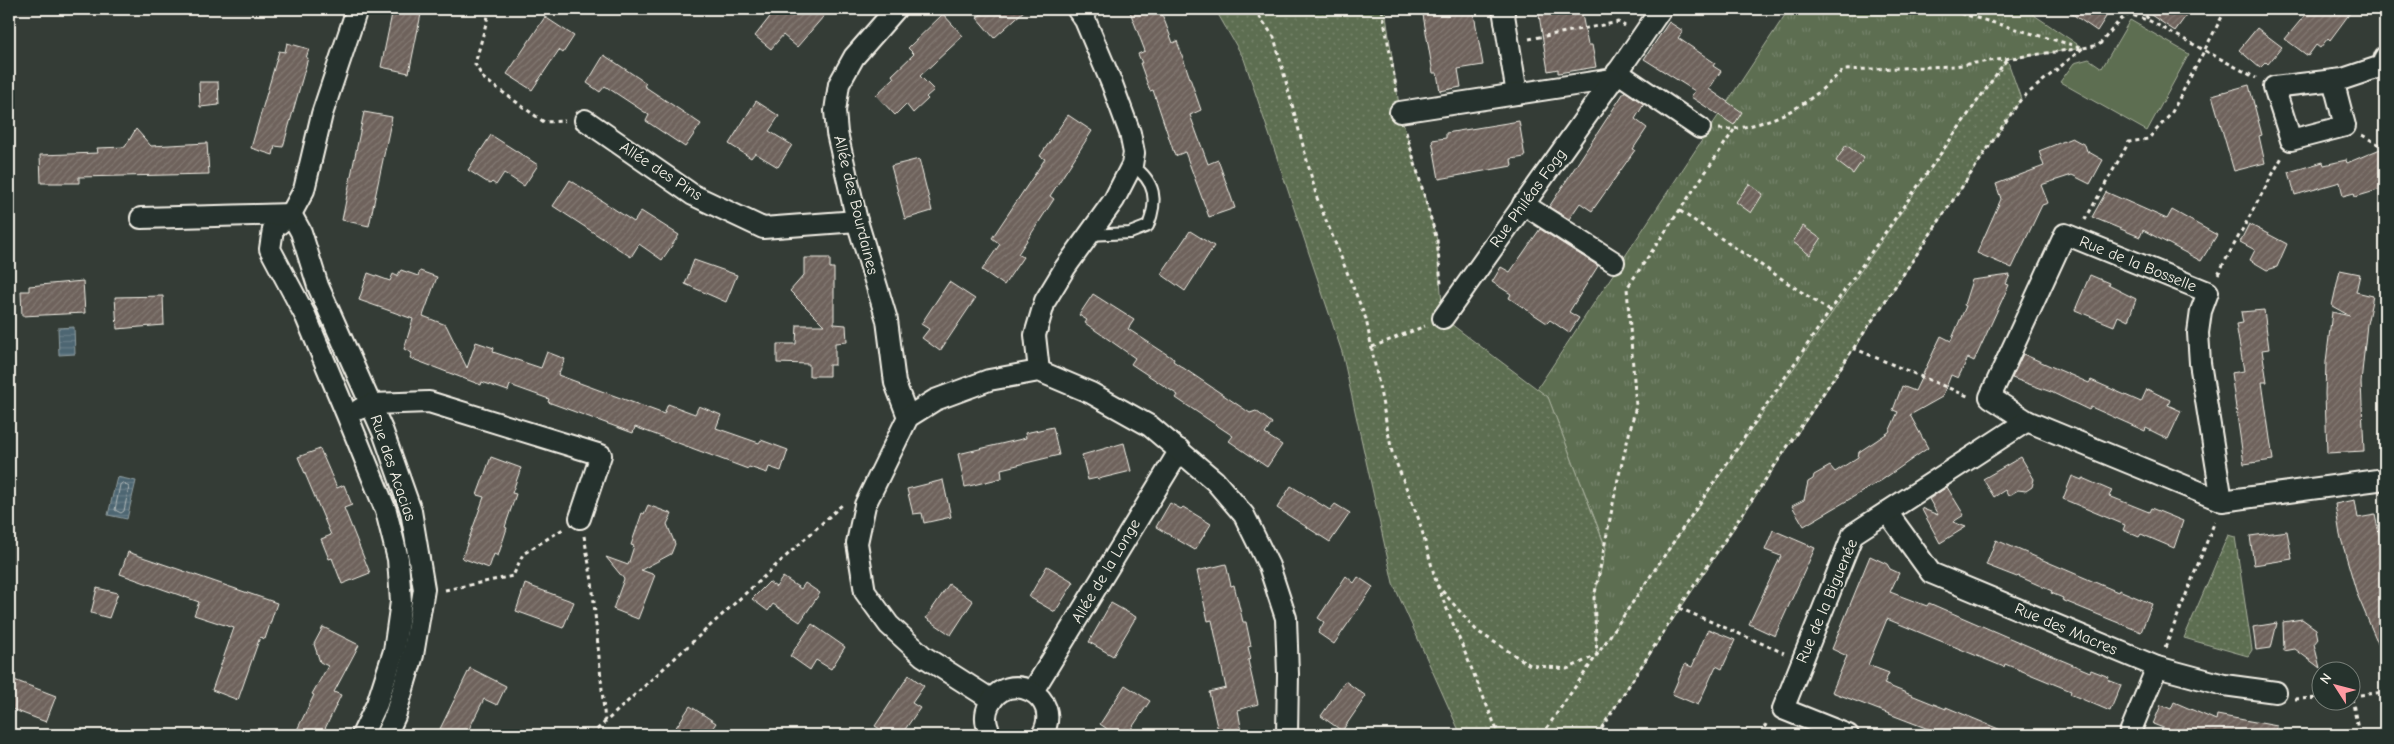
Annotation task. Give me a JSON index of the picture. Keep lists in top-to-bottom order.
{
  "streets": {
    "street": [
      "Allée des Pins",
      "Rue Philéas Fogg",
      "Allée des Bourdaines",
      "Rue de la Bosselle",
      "Rue des Acacias",
      "Allée de la Longe",
      "Rue de la Biguenée",
      "Rue des Macres"
    ]
  },
  "crossings": [
    ["Allée des Pins", "Allée des Bourdaines"],
    ["Rue de la Biguenée", "Rue des Macres"]
  ],
  "north": "top left"
}
